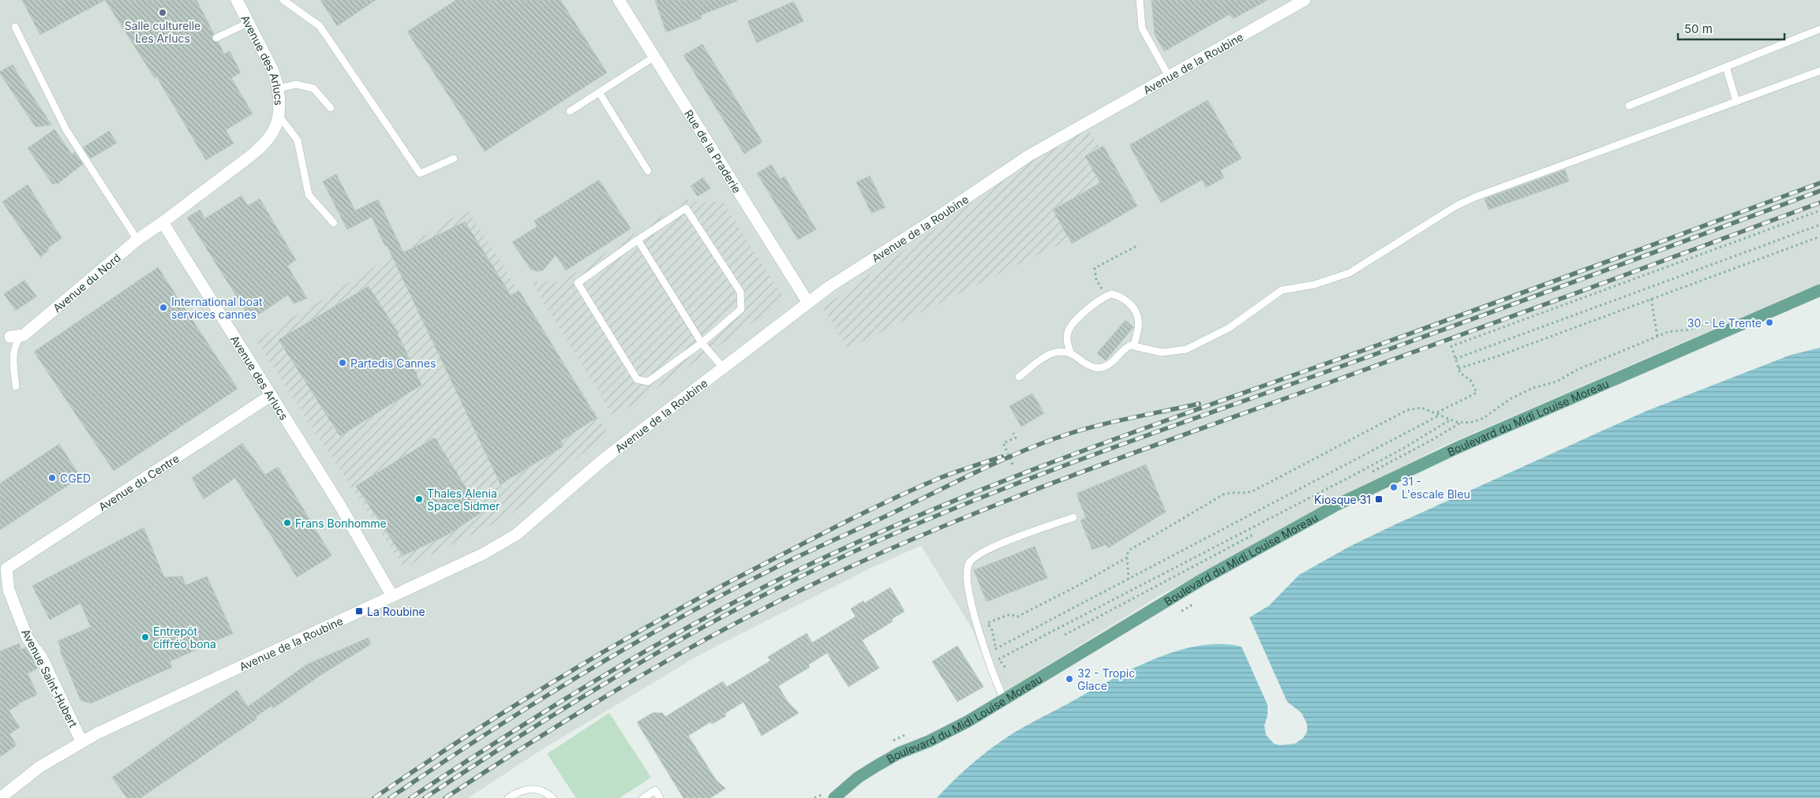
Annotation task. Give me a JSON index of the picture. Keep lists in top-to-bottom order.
{
  "streets": {
    "main road": ["Boulevard du Midi Louise Moreau"],
    "street": [
      "Avenue des Arlucs",
      "Avenue de la Roubine",
      "Rue de la Praderie",
      "Avenue du Nord",
      "Avenue du Centre",
      "Avenue Saint-Hubert"
    ]
  },
  "crossings": [
    ["Avenue des Arlucs", "Avenue de la Roubine"],
    ["Avenue des Arlucs", "Avenue du Nord"],
    ["Avenue des Arlucs", "Avenue du Centre"],
    ["Avenue de la Roubine", "Rue de la Praderie"],
    ["Avenue de la Roubine", "Avenue Saint-Hubert"],
    ["Avenue du Centre", "Avenue Saint-Hubert"]
  ],
  "places": {
    "other": [
      "Salle culturelle Les Arlucs",
      "International boat services cannes",
      "30 - Le Trente",
      "Partedis Cannes",
      "CGED",
      "31 - L'escale Bleu",
      "Thales Alenia Space Sidmer",
      "Frans Bonhomme",
      "Entrepôt ciffréo bona",
      "32 - Tropic Glace"
    ],
    "transit": ["Kiosque 31", "La Roubine"]
  },
  "scale_bar": "50 m"
}
